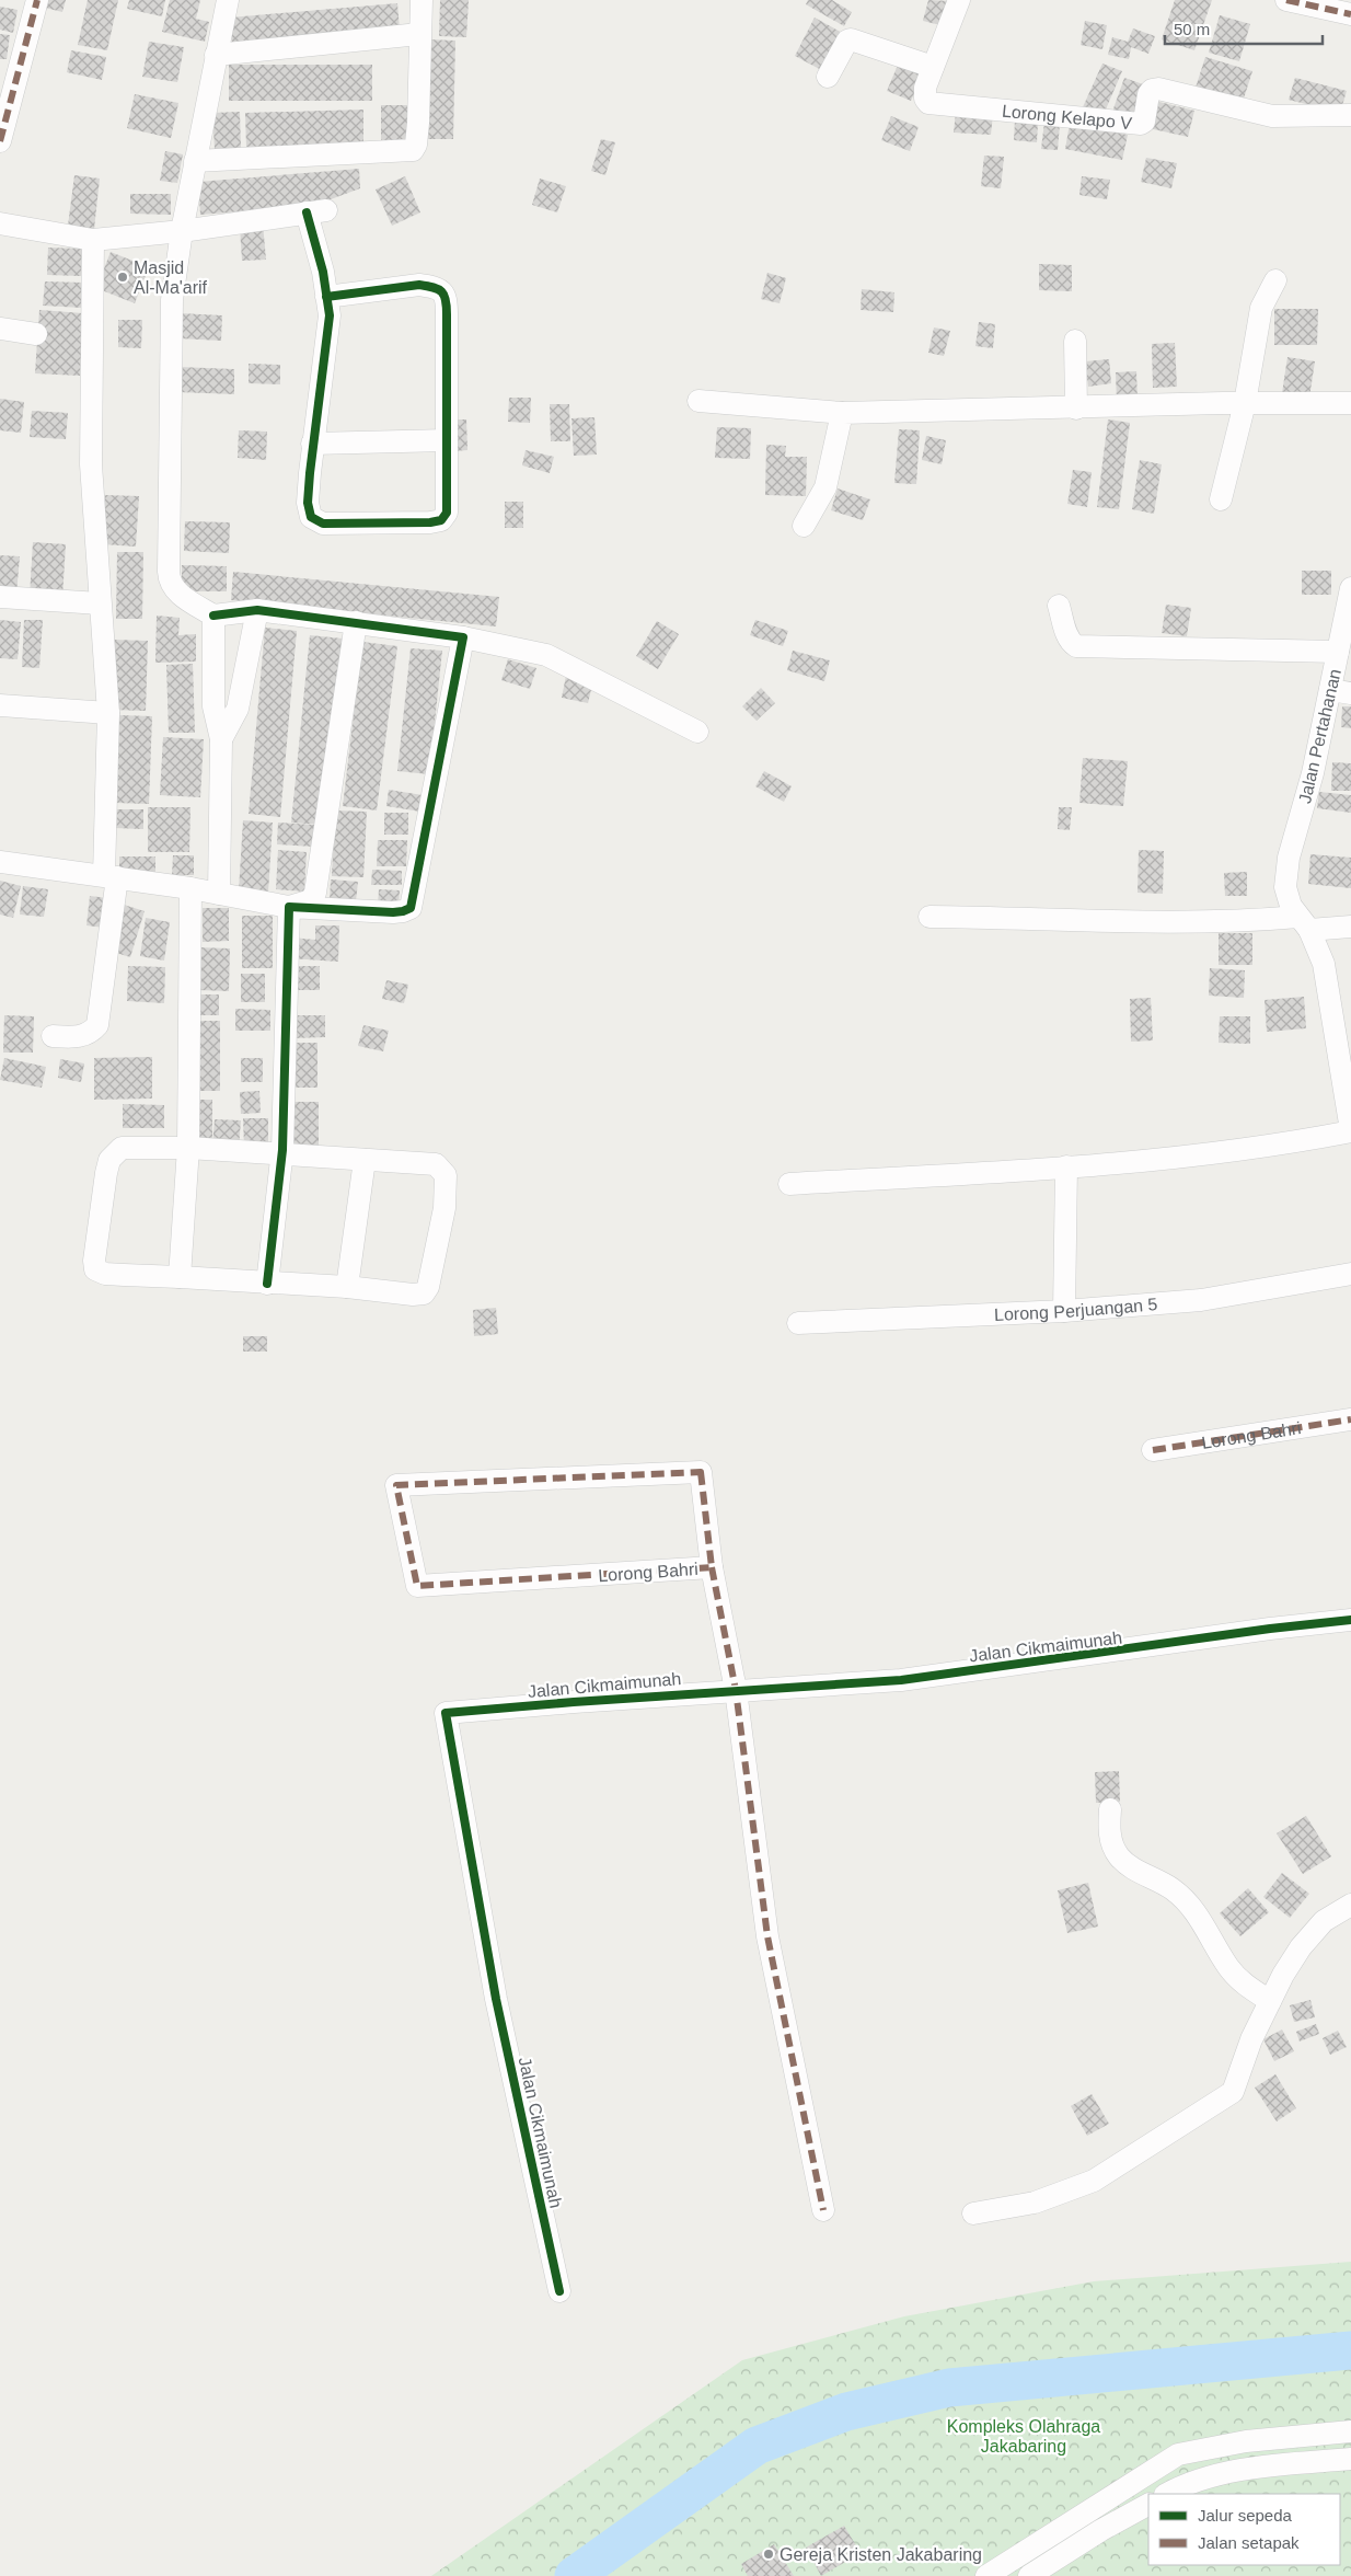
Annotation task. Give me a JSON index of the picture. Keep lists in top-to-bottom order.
{
  "streets": {
    "street": [
      "Lorong Kelapo V",
      "Jalan Pertahanan",
      "Lorong Perjuangan 5",
      "Lorong Bahri",
      "Jalan Cikmaimunah"
    ]
  },
  "parks": ["Kompleks Olahraga Jakabaring"],
  "places": ["Masjid Al-Ma'arif", "Gereja Kristen Jakabaring"],
  "legend": ["Jalur sepeda", "Jalan setapak"],
  "scale_bar": "50 m"
}
